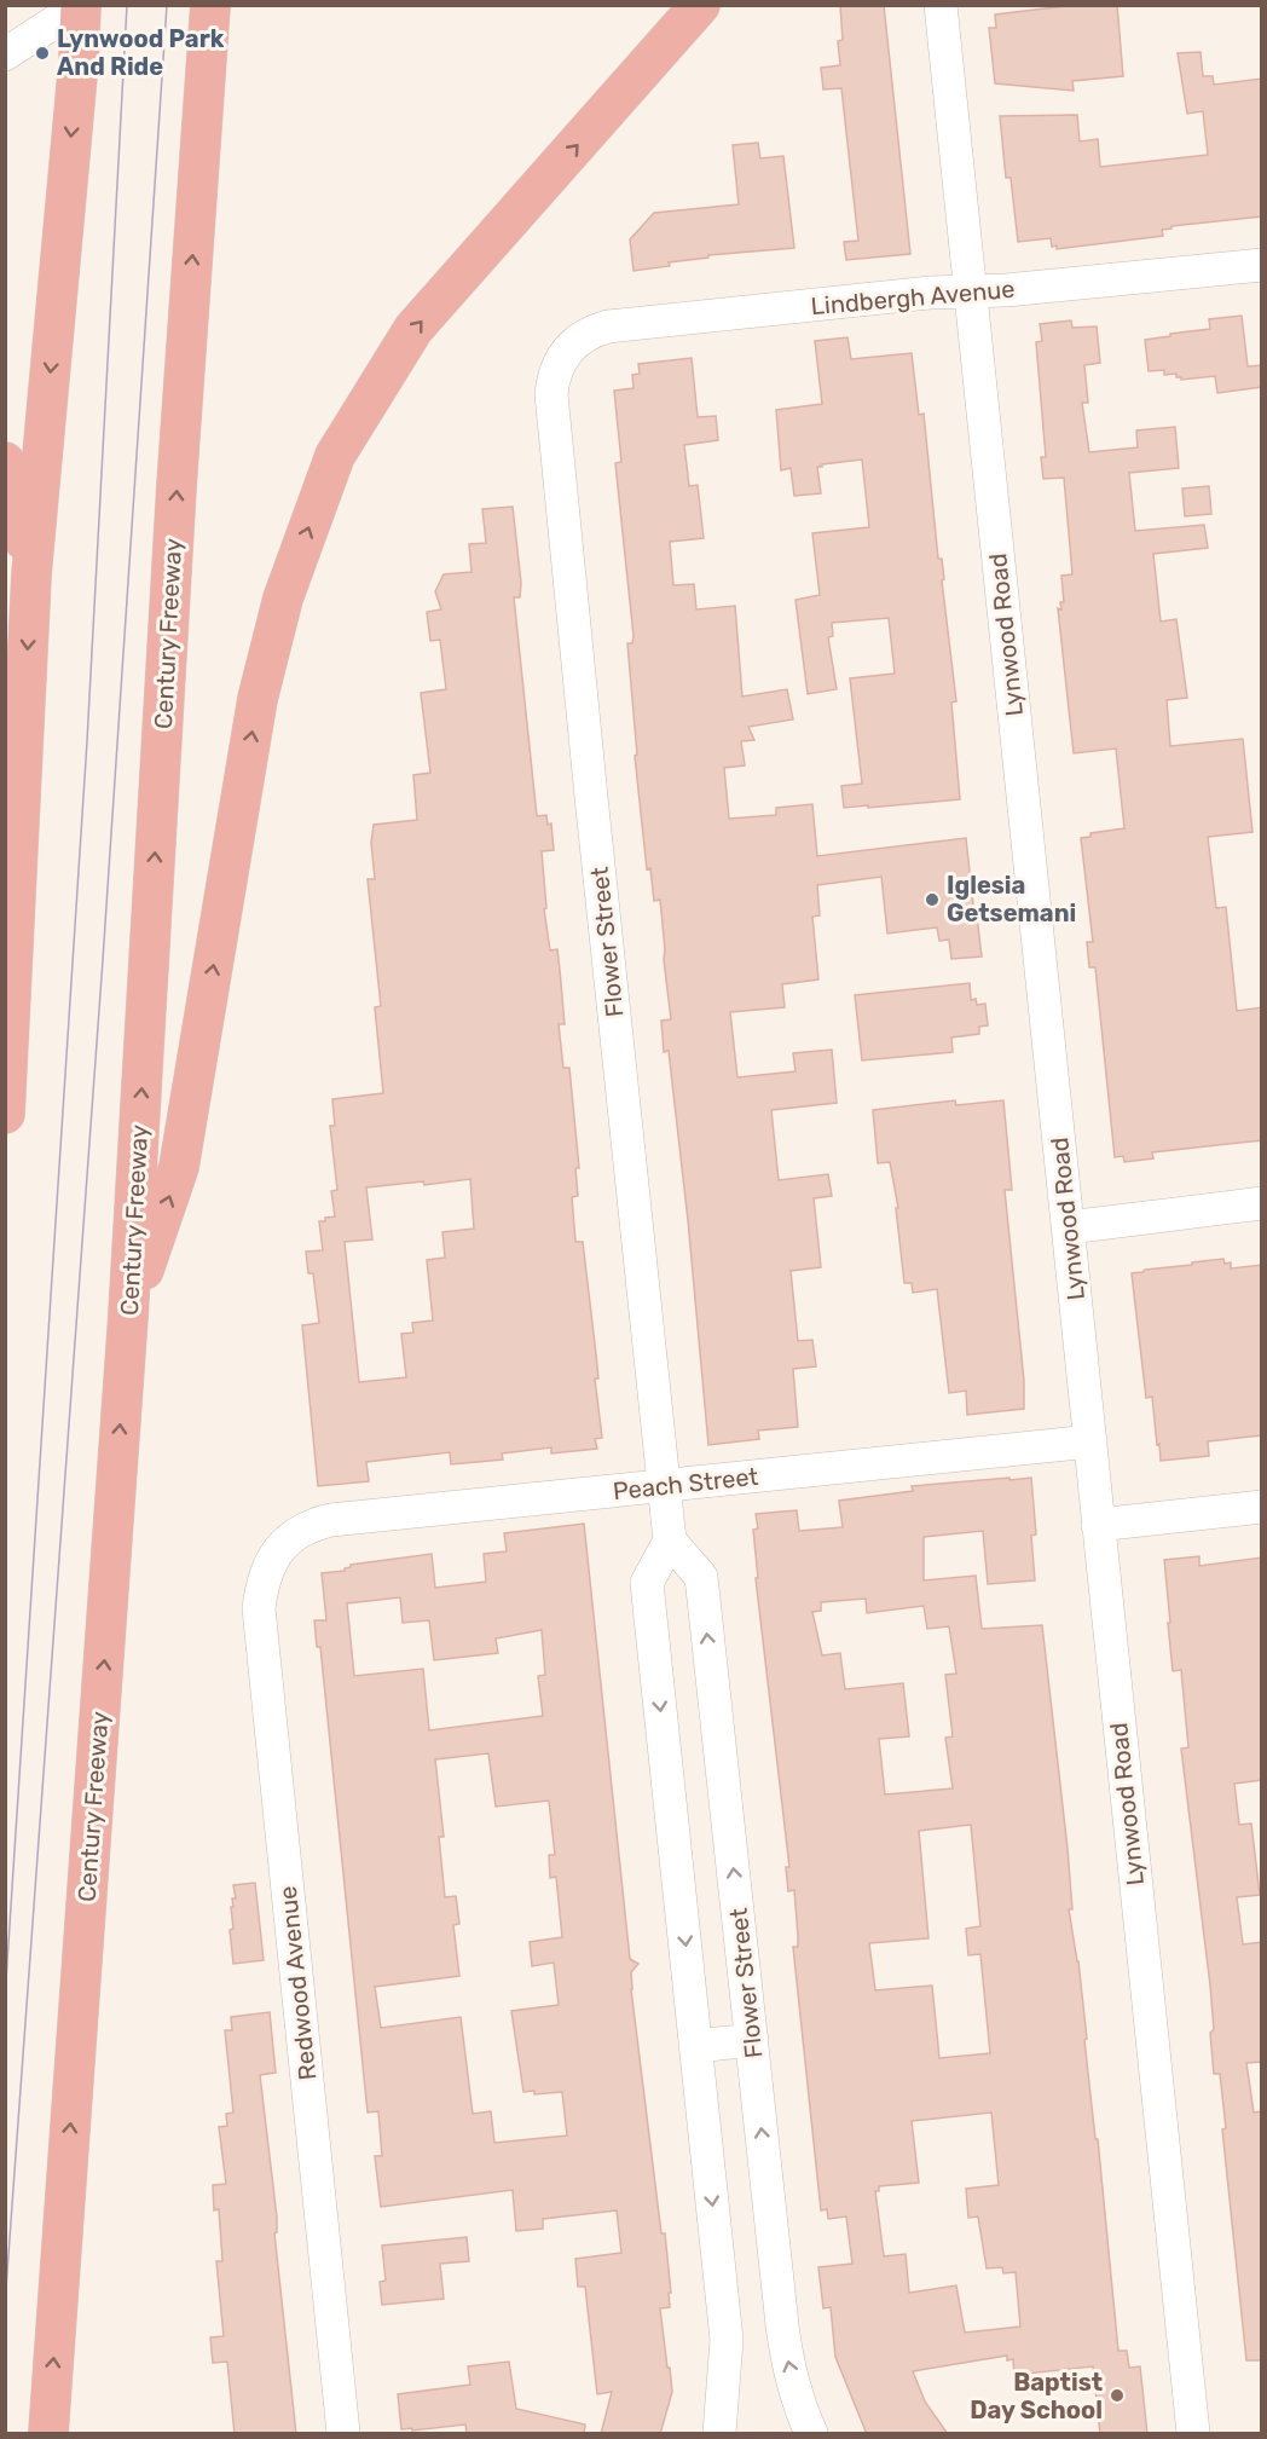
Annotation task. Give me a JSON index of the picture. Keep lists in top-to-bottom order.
{
  "streets": {
    "highway": ["Century Freeway"],
    "street": [
      "Lindbergh Avenue",
      "Lynwood Road",
      "Flower Street",
      "Peach Street",
      "Redwood Avenue"
    ]
  },
  "crossings": [
    ["Lindbergh Avenue", "Lynwood Road"],
    ["Lindbergh Avenue", "Flower Street"],
    ["Lynwood Road", "Peach Street"],
    ["Flower Street", "Peach Street"],
    ["Peach Street", "Redwood Avenue"]
  ],
  "places": ["Lynwood Park And Ride", "Iglesia Getsemani", "Baptist Day School"]
}
